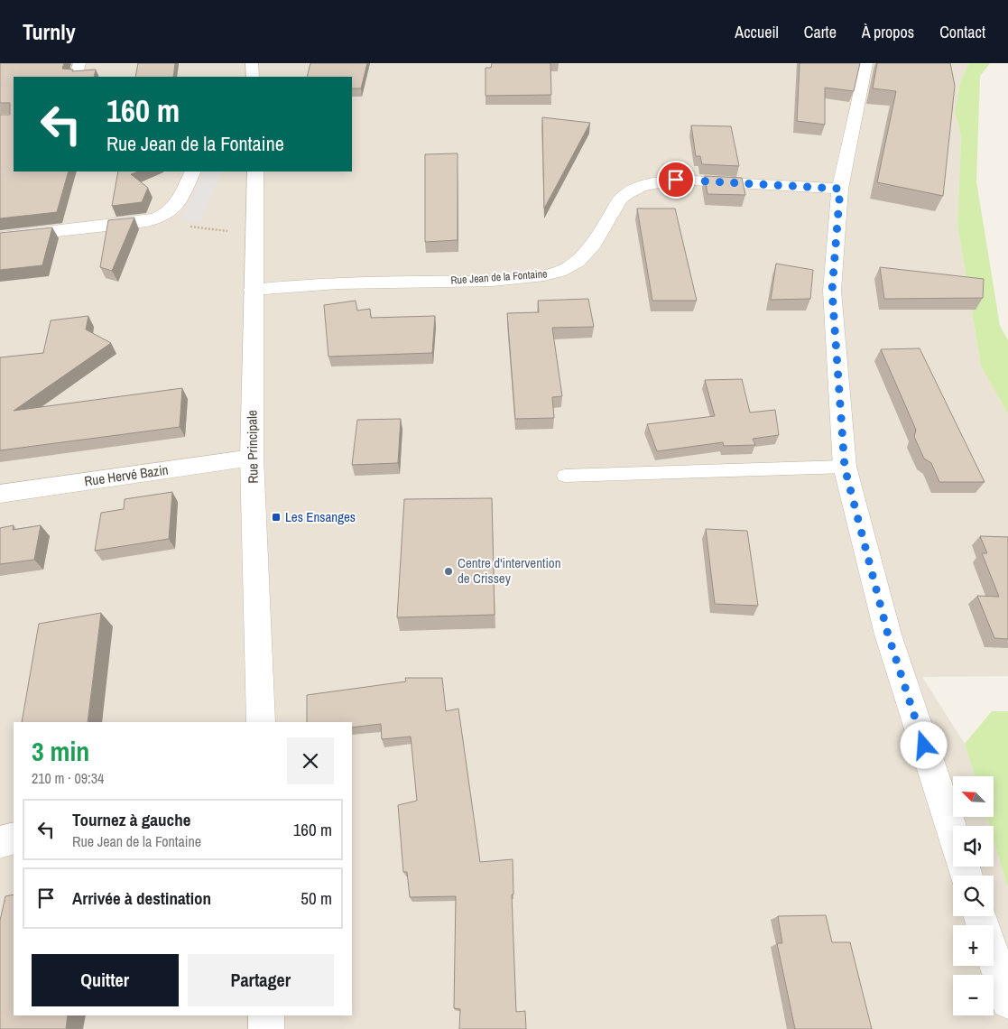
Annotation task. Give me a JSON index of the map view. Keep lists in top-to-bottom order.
{
  "streets": {
    "street": ["Rue Jean de la Fontaine", "Rue Principale", "Rue Hervé Bazin"]
  },
  "crossings": [
    ["Rue Jean de la Fontaine", "Rue Principale"],
    ["Rue Principale", "Rue Hervé Bazin"]
  ],
  "places": {
    "transit": ["Les Ensanges"],
    "other": ["Centre d'intervention de Crissey"]
  },
  "north": "top left",
  "page": {
    "header": "Turnly",
    "nav": [
      "Accueil",
      "Carte",
      "À propos",
      "Contact"
    ],
    "turn": ["160 m", "Rue Jean de la Fontaine"],
    "heading": ["3 min", "210 m · 09:34"],
    "map_buttons": ["+", "−"],
    "list": [
      {
        "name": "Tournez à gauche",
        "note": "Rue Jean de la Fontaine",
        "value": "160 m"
      },
      {
        "name": "Arrivée à destination",
        "value": "50 m"
      }
    ],
    "buttons": ["Quitter", "Partager"]
  }
}
